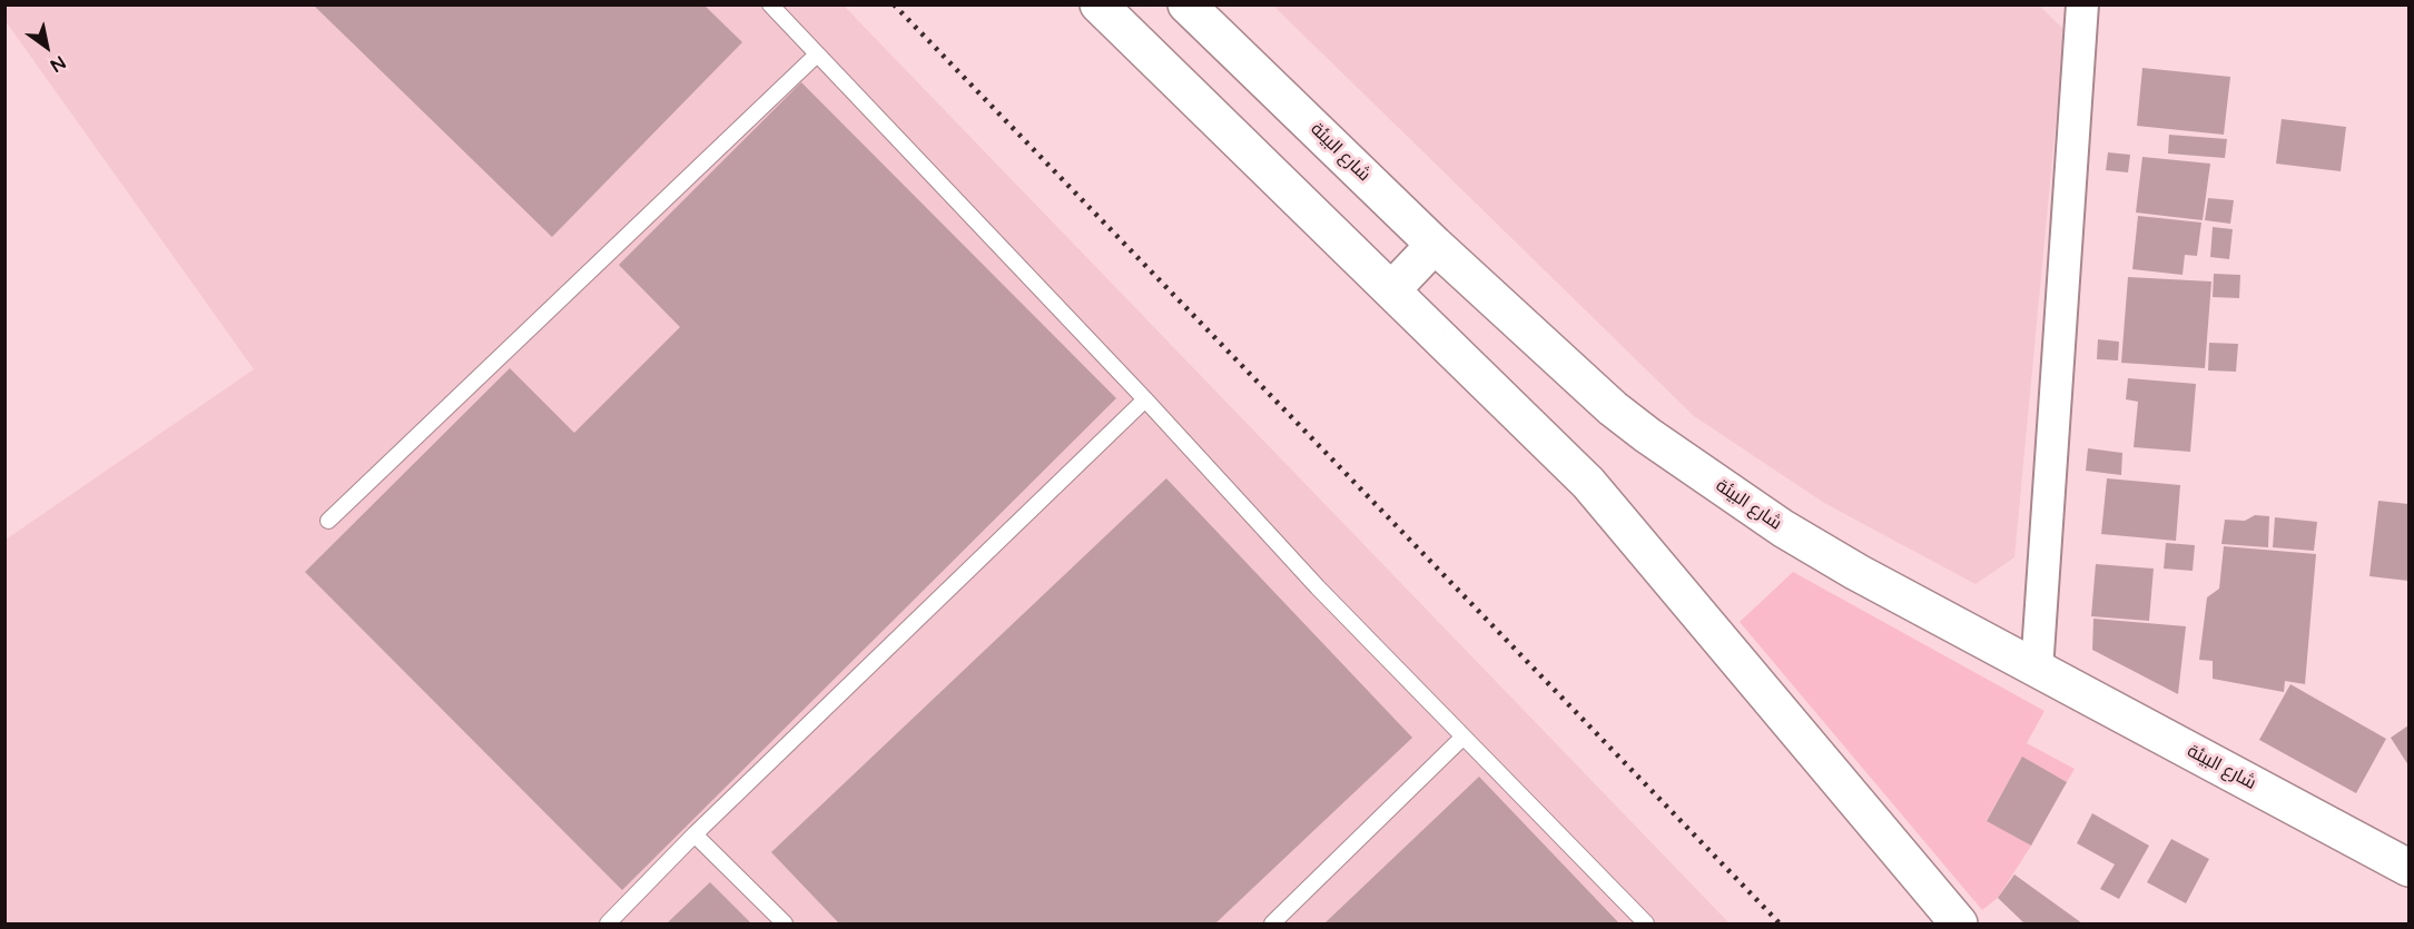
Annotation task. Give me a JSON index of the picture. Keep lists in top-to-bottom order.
{
  "streets": {
    "main road": ["شارع البيئة"]
  },
  "north": "bottom right"
}
